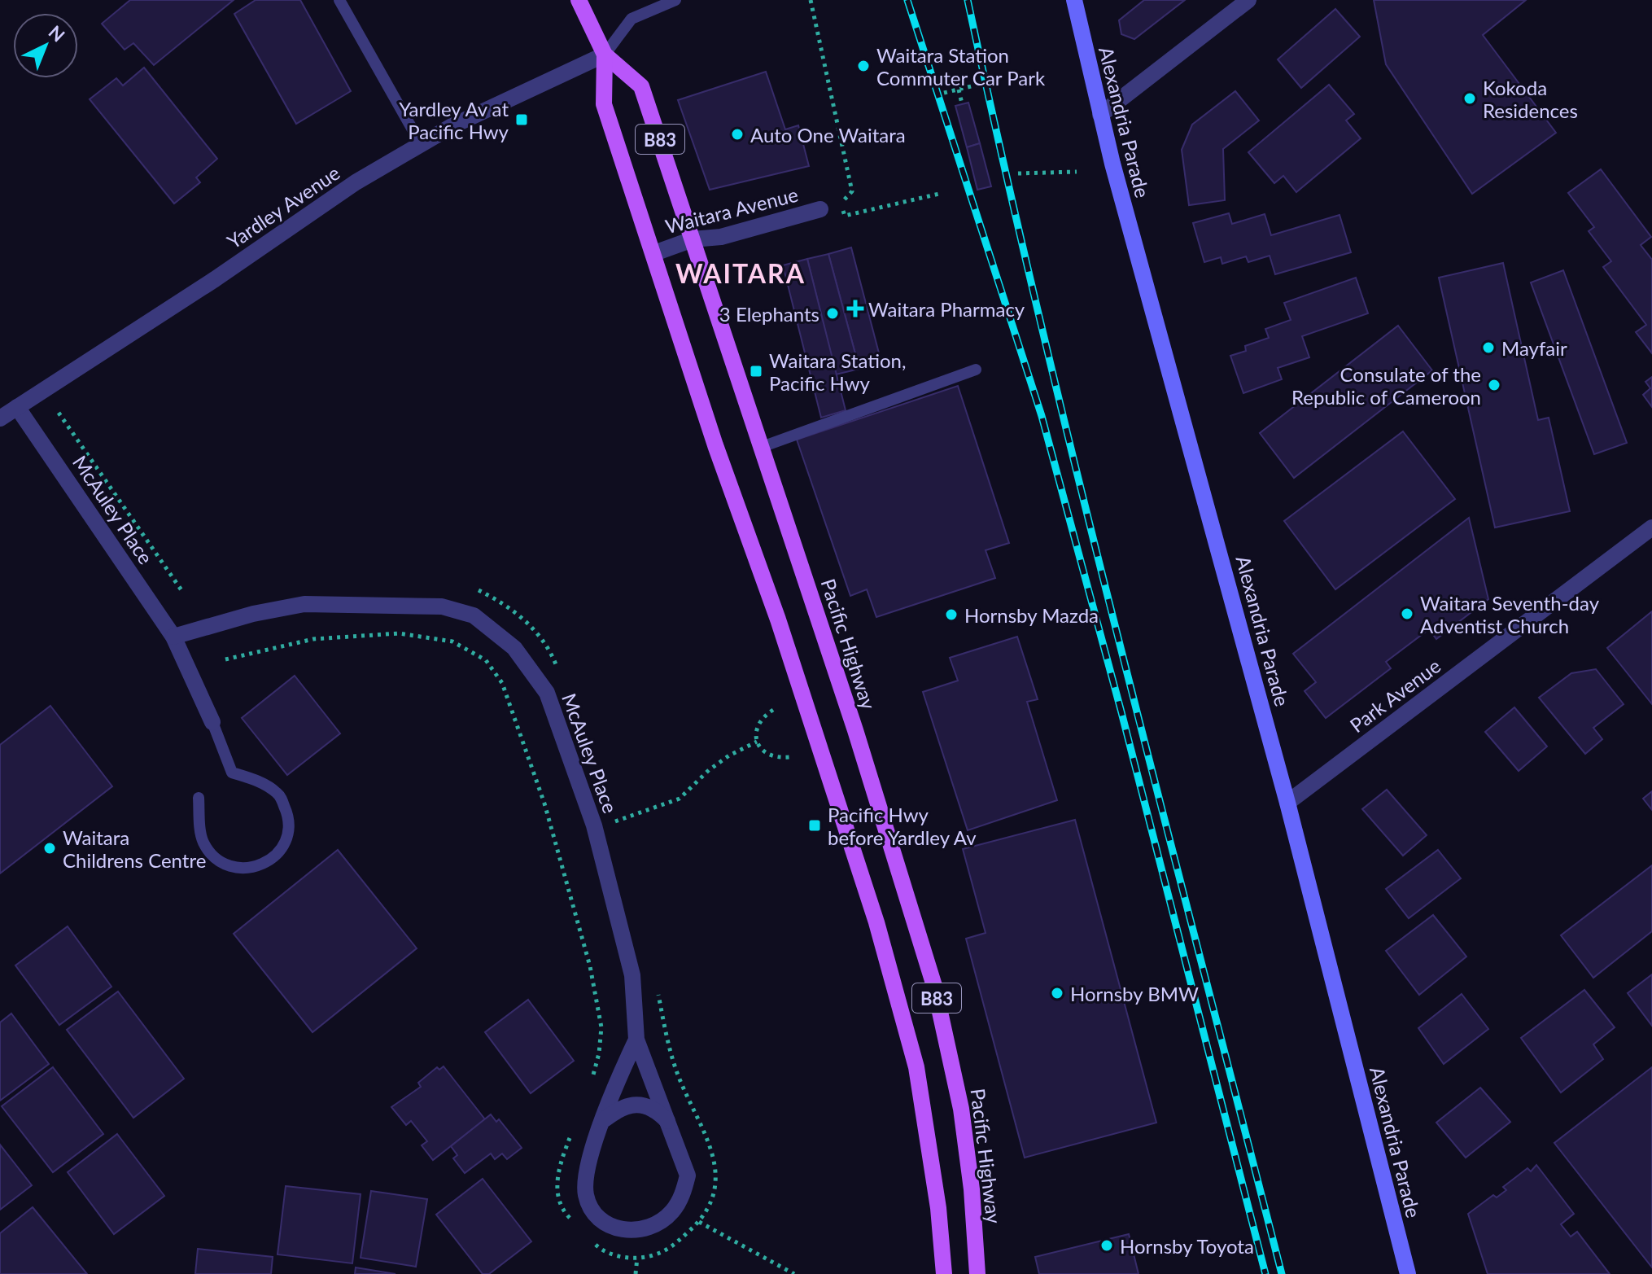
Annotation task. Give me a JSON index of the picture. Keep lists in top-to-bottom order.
{
  "streets": {
    "main road": ["B83", "Pacific Highway"],
    "street": [
      "Alexandria Parade",
      "Yardley Avenue",
      "Waitara Avenue",
      "McAuley Place",
      "Park Avenue"
    ]
  },
  "crossings": [
    ["Alexandria Parade", "Park Avenue"],
    ["Yardley Avenue", "McAuley Place"],
    ["Yardley Avenue", "Pacific Highway"],
    ["Waitara Avenue", "Pacific Highway"]
  ],
  "districts": ["WAITARA"],
  "places": {
    "other": [
      "Waitara Station Commuter Car Park",
      "Kokoda Residences",
      "Auto One Waitara",
      "3 Elephants",
      "Mayfair",
      "Consulate of the Republic of Cameroon",
      "Waitara Seventh-day Adventist Church",
      "Hornsby Mazda",
      "Waitara Childrens Centre",
      "Hornsby BMW",
      "Hornsby Toyota"
    ],
    "transit": ["Yardley Av at Pacific Hwy", "Waitara Station, Pacific Hwy", "Pacific Hwy before Yardley Av"],
    "health": ["Waitara Pharmacy"]
  },
  "north": "top right"
}
